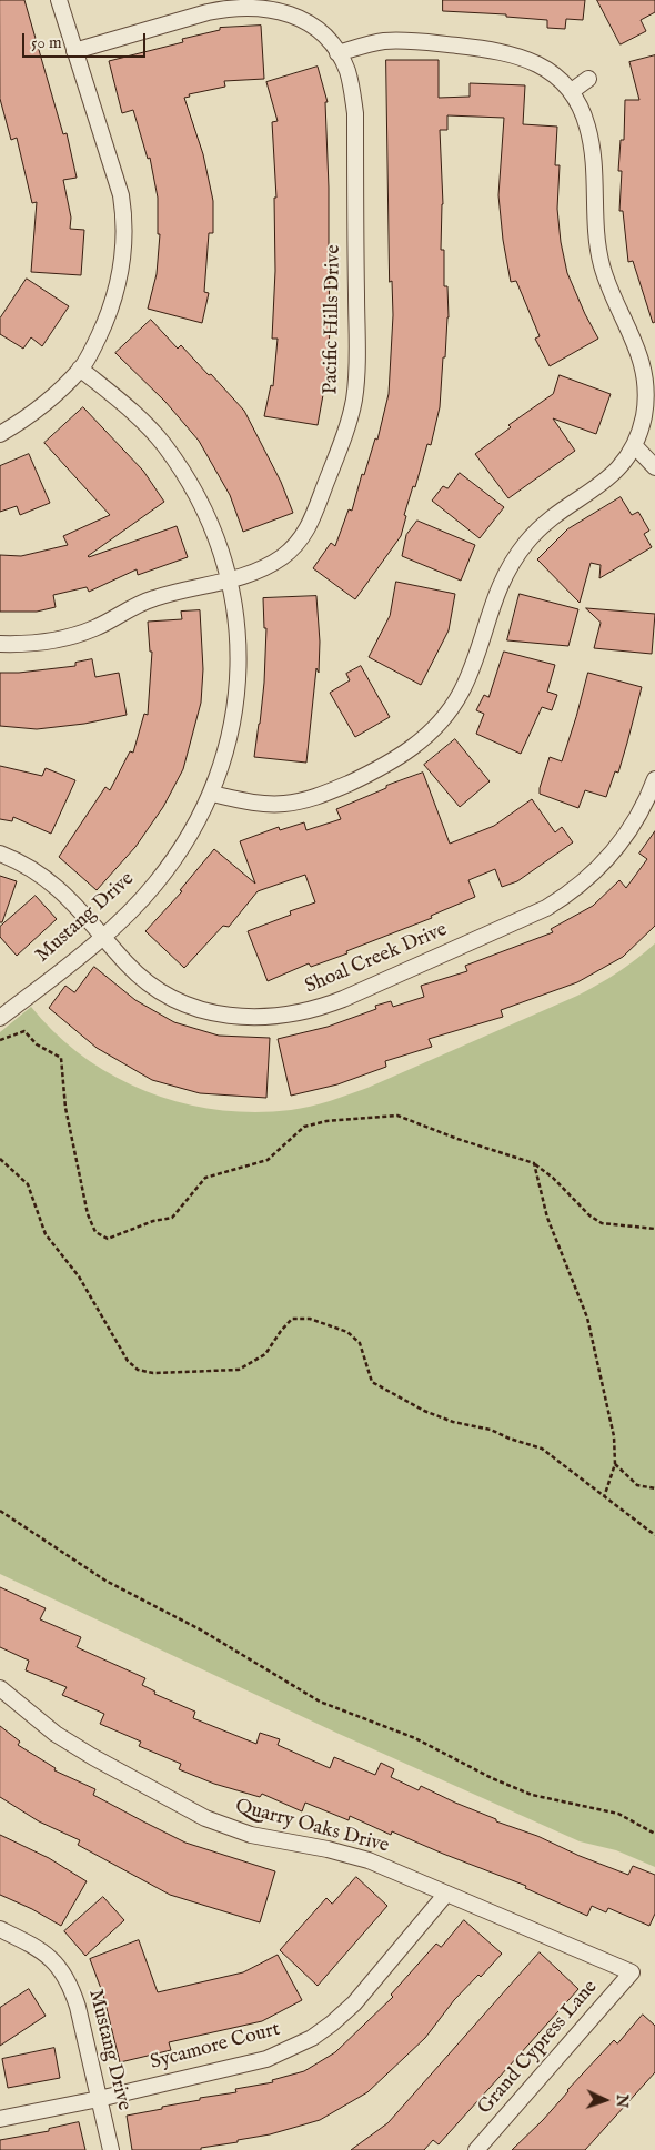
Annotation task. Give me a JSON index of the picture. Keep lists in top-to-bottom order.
{
  "streets": {
    "street": [
      "Pacific Hills Drive",
      "Mustang Drive",
      "Shoal Creek Drive",
      "Quarry Oaks Drive",
      "Sycamore Court",
      "Grand Cypress Lane"
    ]
  },
  "crossings": [
    ["Pacific Hills Drive", "Mustang Drive"],
    ["Mustang Drive", "Shoal Creek Drive"],
    ["Mustang Drive", "Sycamore Court"],
    ["Quarry Oaks Drive", "Sycamore Court"],
    ["Quarry Oaks Drive", "Grand Cypress Lane"]
  ],
  "scale_bar": "50 m",
  "north": "right"
}
